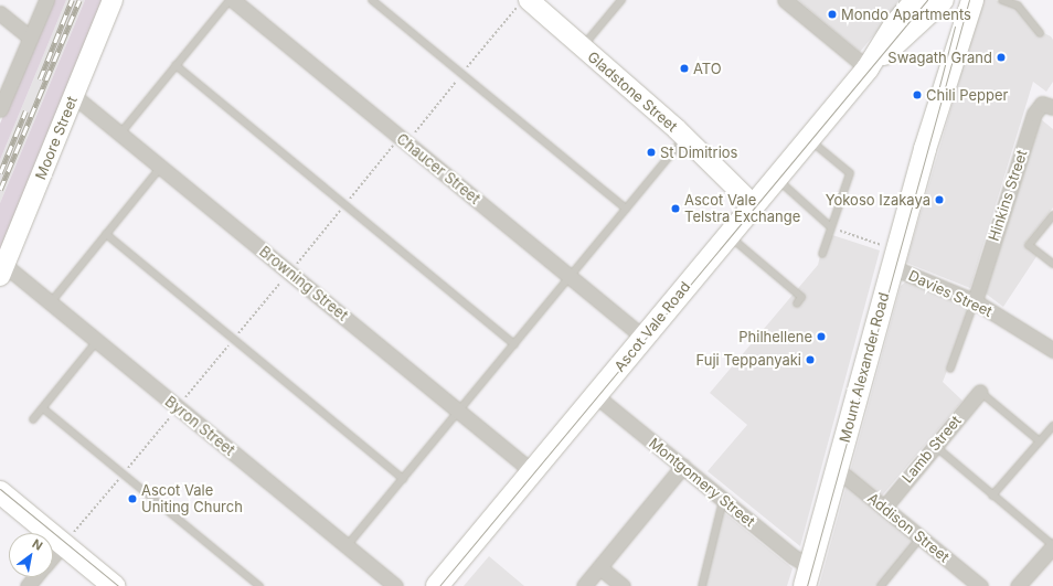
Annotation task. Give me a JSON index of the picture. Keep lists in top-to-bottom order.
{
  "streets": {
    "main road": ["Ascot Vale Road", "Mount Alexander Road"],
    "street": [
      "Gladstone Street",
      "Moore Street",
      "Chaucer Street",
      "Hinkins Street",
      "Browning Street",
      "Davies Street",
      "Byron Street",
      "Lamb Street",
      "Montgomery Street",
      "Addison Street"
    ]
  },
  "crossings": [
    ["Gladstone Street", "Ascot Vale Road"],
    ["Moore Street", "Browning Street"],
    ["Moore Street", "Byron Street"],
    ["Chaucer Street", "Ascot Vale Road"],
    ["Hinkins Street", "Davies Street"],
    ["Browning Street", "Ascot Vale Road"],
    ["Davies Street", "Mount Alexander Road"],
    ["Ascot Vale Road", "Montgomery Street"],
    ["Mount Alexander Road", "Montgomery Street"],
    ["Mount Alexander Road", "Addison Street"],
    ["Lamb Street", "Addison Street"]
  ],
  "places": [
    "Mondo Apartments",
    "Swagath Grand",
    "ATO",
    "Chili Pepper",
    "St Dimitrios",
    "Yokoso Izakaya",
    "Ascot Vale Telstra Exchange",
    "Philhellene",
    "Fuji Teppanyaki",
    "Ascot Vale Uniting Church"
  ],
  "north": "top right"
}
